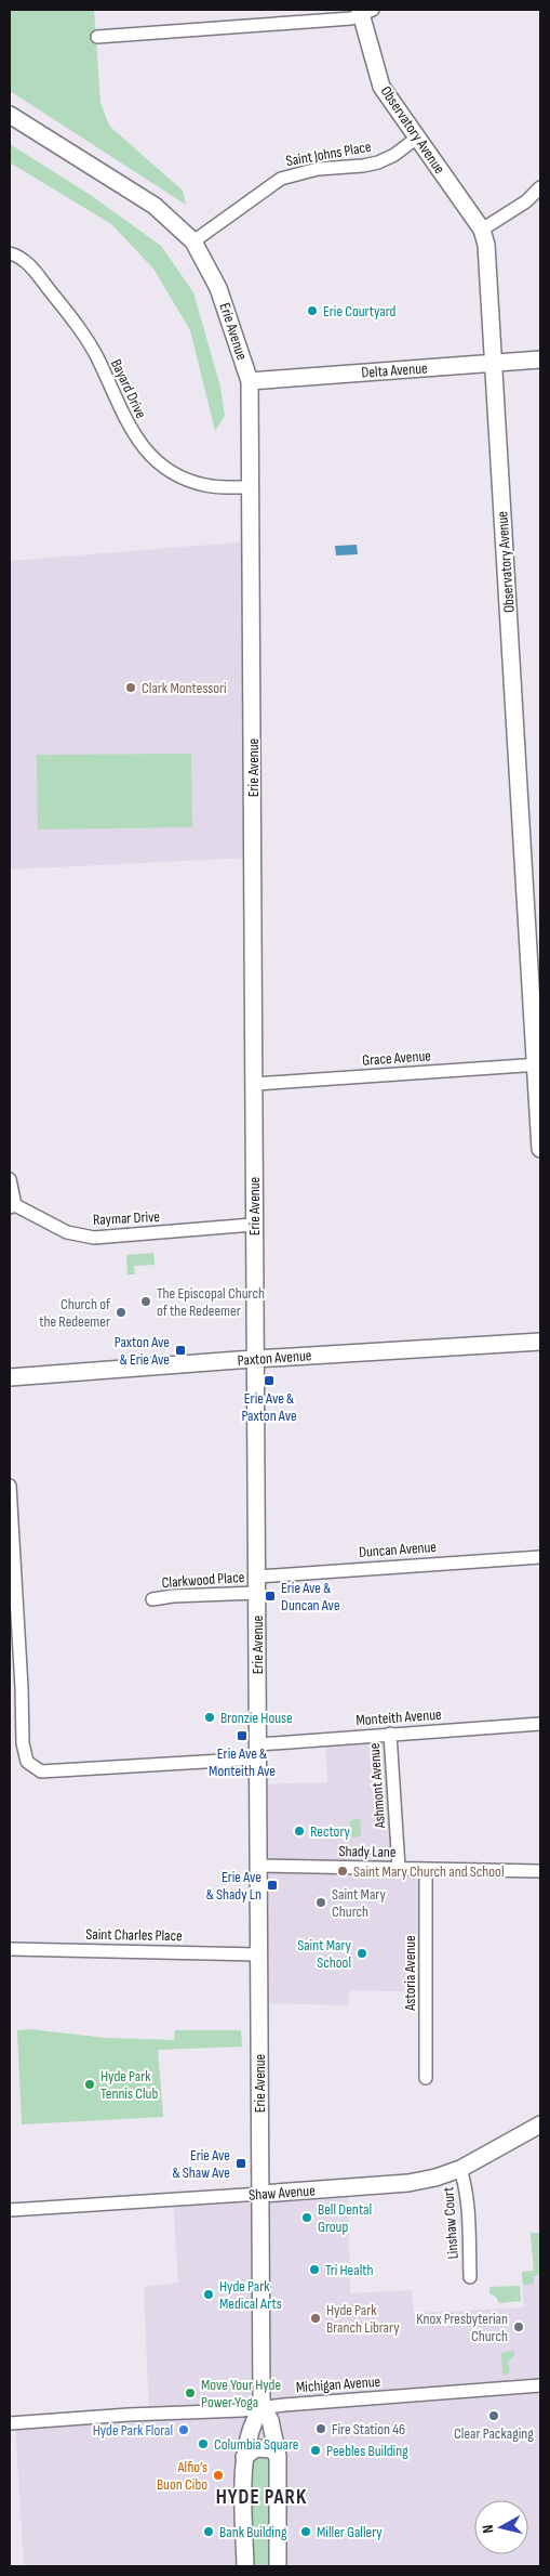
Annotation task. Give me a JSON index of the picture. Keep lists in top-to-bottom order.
{
  "streets": {
    "street": [
      "Observatory Avenue",
      "Saint Johns Place",
      "Erie Avenue",
      "Delta Avenue",
      "Bayard Drive",
      "Grace Avenue",
      "Raymar Drive",
      "Paxton Avenue",
      "Duncan Avenue",
      "Clarkwood Place",
      "Monteith Avenue",
      "Ashmont Avenue",
      "Shady Lane",
      "Saint Charles Place",
      "Astoria Avenue",
      "Shaw Avenue",
      "Linshaw Court",
      "Michigan Avenue"
    ]
  },
  "crossings": [
    ["Observatory Avenue", "Saint Johns Place"],
    ["Observatory Avenue", "Delta Avenue"],
    ["Observatory Avenue", "Grace Avenue"],
    ["Saint Johns Place", "Erie Avenue"],
    ["Erie Avenue", "Delta Avenue"],
    ["Erie Avenue", "Bayard Drive"],
    ["Erie Avenue", "Grace Avenue"],
    ["Erie Avenue", "Raymar Drive"],
    ["Erie Avenue", "Paxton Avenue"],
    ["Erie Avenue", "Duncan Avenue"],
    ["Erie Avenue", "Clarkwood Place"],
    ["Erie Avenue", "Monteith Avenue"],
    ["Erie Avenue", "Shady Lane"],
    ["Erie Avenue", "Saint Charles Place"],
    ["Erie Avenue", "Shaw Avenue"],
    ["Erie Avenue", "Michigan Avenue"],
    ["Duncan Avenue", "Clarkwood Place"],
    ["Monteith Avenue", "Ashmont Avenue"],
    ["Ashmont Avenue", "Shady Lane"],
    ["Shady Lane", "Astoria Avenue"],
    ["Shaw Avenue", "Linshaw Court"]
  ],
  "districts": ["HYDE PARK"],
  "places": {
    "other": [
      "Erie Courtyard",
      "Clark Montessori",
      "The Episcopal Church of the Redeemer",
      "Church of the Redeemer",
      "Bronzie House",
      "Rectory",
      "Saint Mary Church and School",
      "Saint Mary Church",
      "Saint Mary School",
      "Hyde Park Tennis Club",
      "Bell Dental Group",
      "Tri Health",
      "Hyde Park Medical Arts",
      "Hyde Park Branch Library",
      "Knox Presbyterian Church",
      "Move Your Hyde Power Yoga",
      "Clear Packaging",
      "Fire Station 46",
      "Hyde Park Floral",
      "Columbia Square",
      "Peebles Building",
      "Alfio’s Buon Cibo",
      "Bank Building",
      "Miller Gallery"
    ],
    "transit": [
      "Paxton Ave & Erie Ave",
      "Erie Ave & Paxton Ave",
      "Erie Ave & Duncan Ave",
      "Erie Ave & Monteith Ave",
      "Erie Ave & Shady Ln",
      "Erie Ave & Shaw Ave"
    ]
  },
  "north": "left"
}
